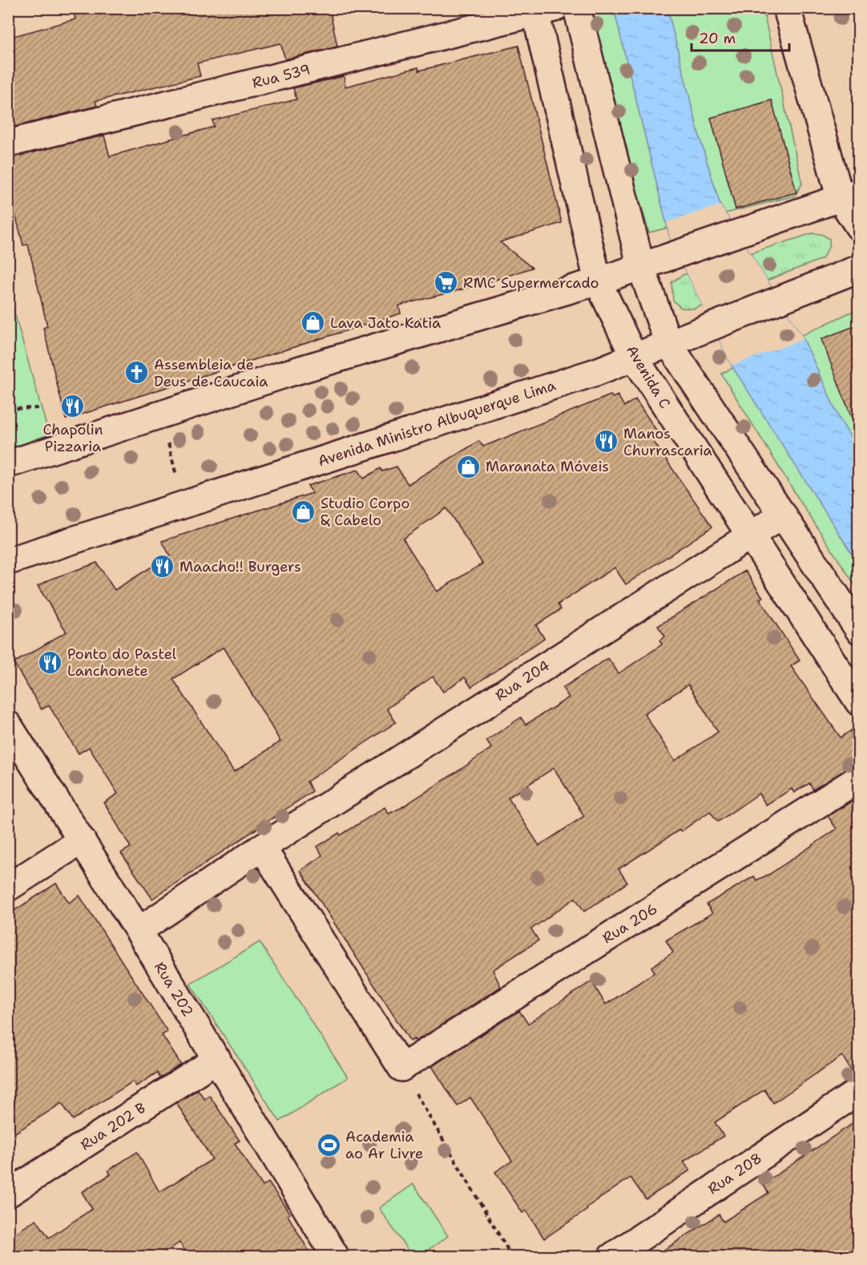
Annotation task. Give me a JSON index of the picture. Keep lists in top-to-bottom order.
{
  "streets": {
    "street": [
      "Rua 539",
      "Avenida C",
      "Avenida Ministro Albuquerque Lima",
      "Rua 204",
      "Rua 206",
      "Rua 202",
      "Rua 202 B",
      "Rua 208"
    ]
  },
  "crossings": [
    ["Rua 539", "Avenida C"],
    ["Avenida C", "Avenida Ministro Albuquerque Lima"],
    ["Avenida C", "Rua 204"],
    ["Rua 204", "Rua 202"],
    ["Rua 202", "Rua 202 B"]
  ],
  "places": {
    "supermarket": ["RMC Supermercado"],
    "shop": ["Lava Jato Katia", "Maranata Móveis", "Studio Corpo & Cabelo"],
    "church": ["Assembleia de Deus de Caucaia"],
    "restaurant": [
      "Chapolin Pizzaria",
      "Manos Churrascaria",
      "Maacho!! Burgers",
      "Ponto do Pastel Lanchonete"
    ],
    "sports": ["Academia ao Ar Livre"]
  },
  "scale_bar": "20 m"
}
